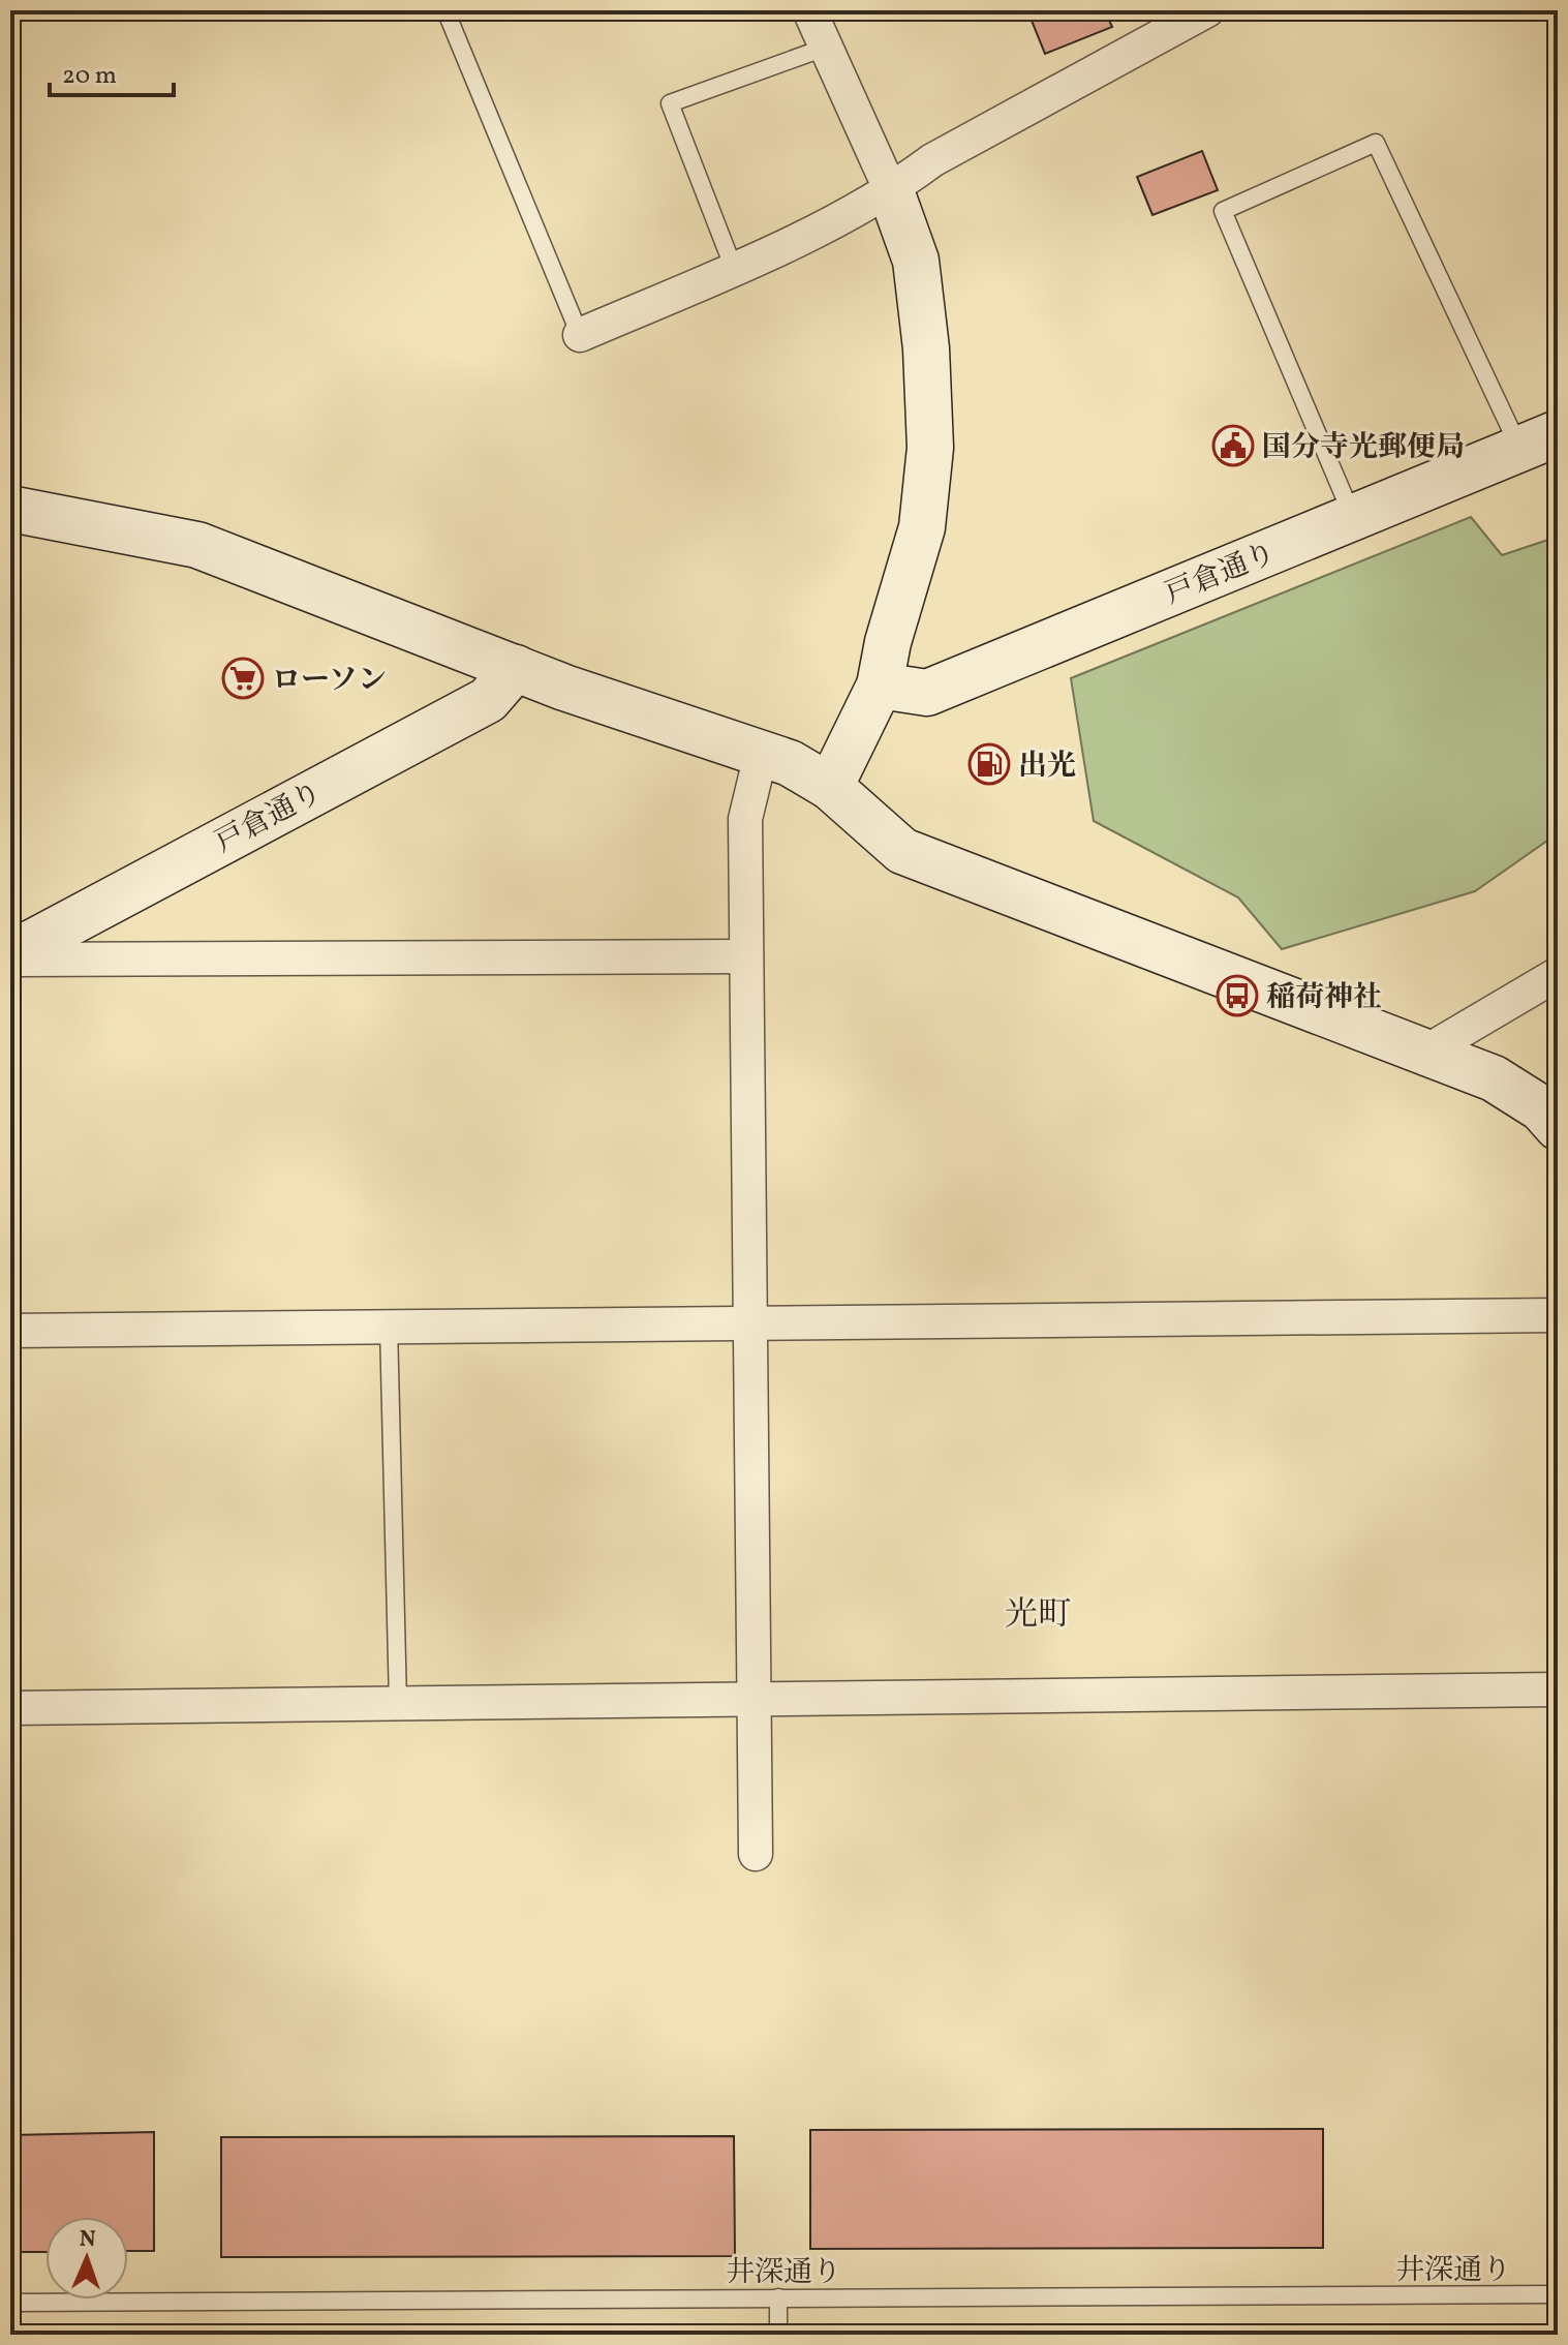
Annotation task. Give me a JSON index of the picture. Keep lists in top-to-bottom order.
{
  "streets": {
    "street": ["戸倉通り"],
    "lane": ["井深通り"]
  },
  "districts": ["光町"],
  "places": {
    "public building": ["国分寺光郵便局"],
    "supermarket": ["ローソン"],
    "fuel station": ["出光"],
    "bus stop": ["稲荷神社"]
  },
  "scale_bar": "20 m",
  "north": "top"
}
